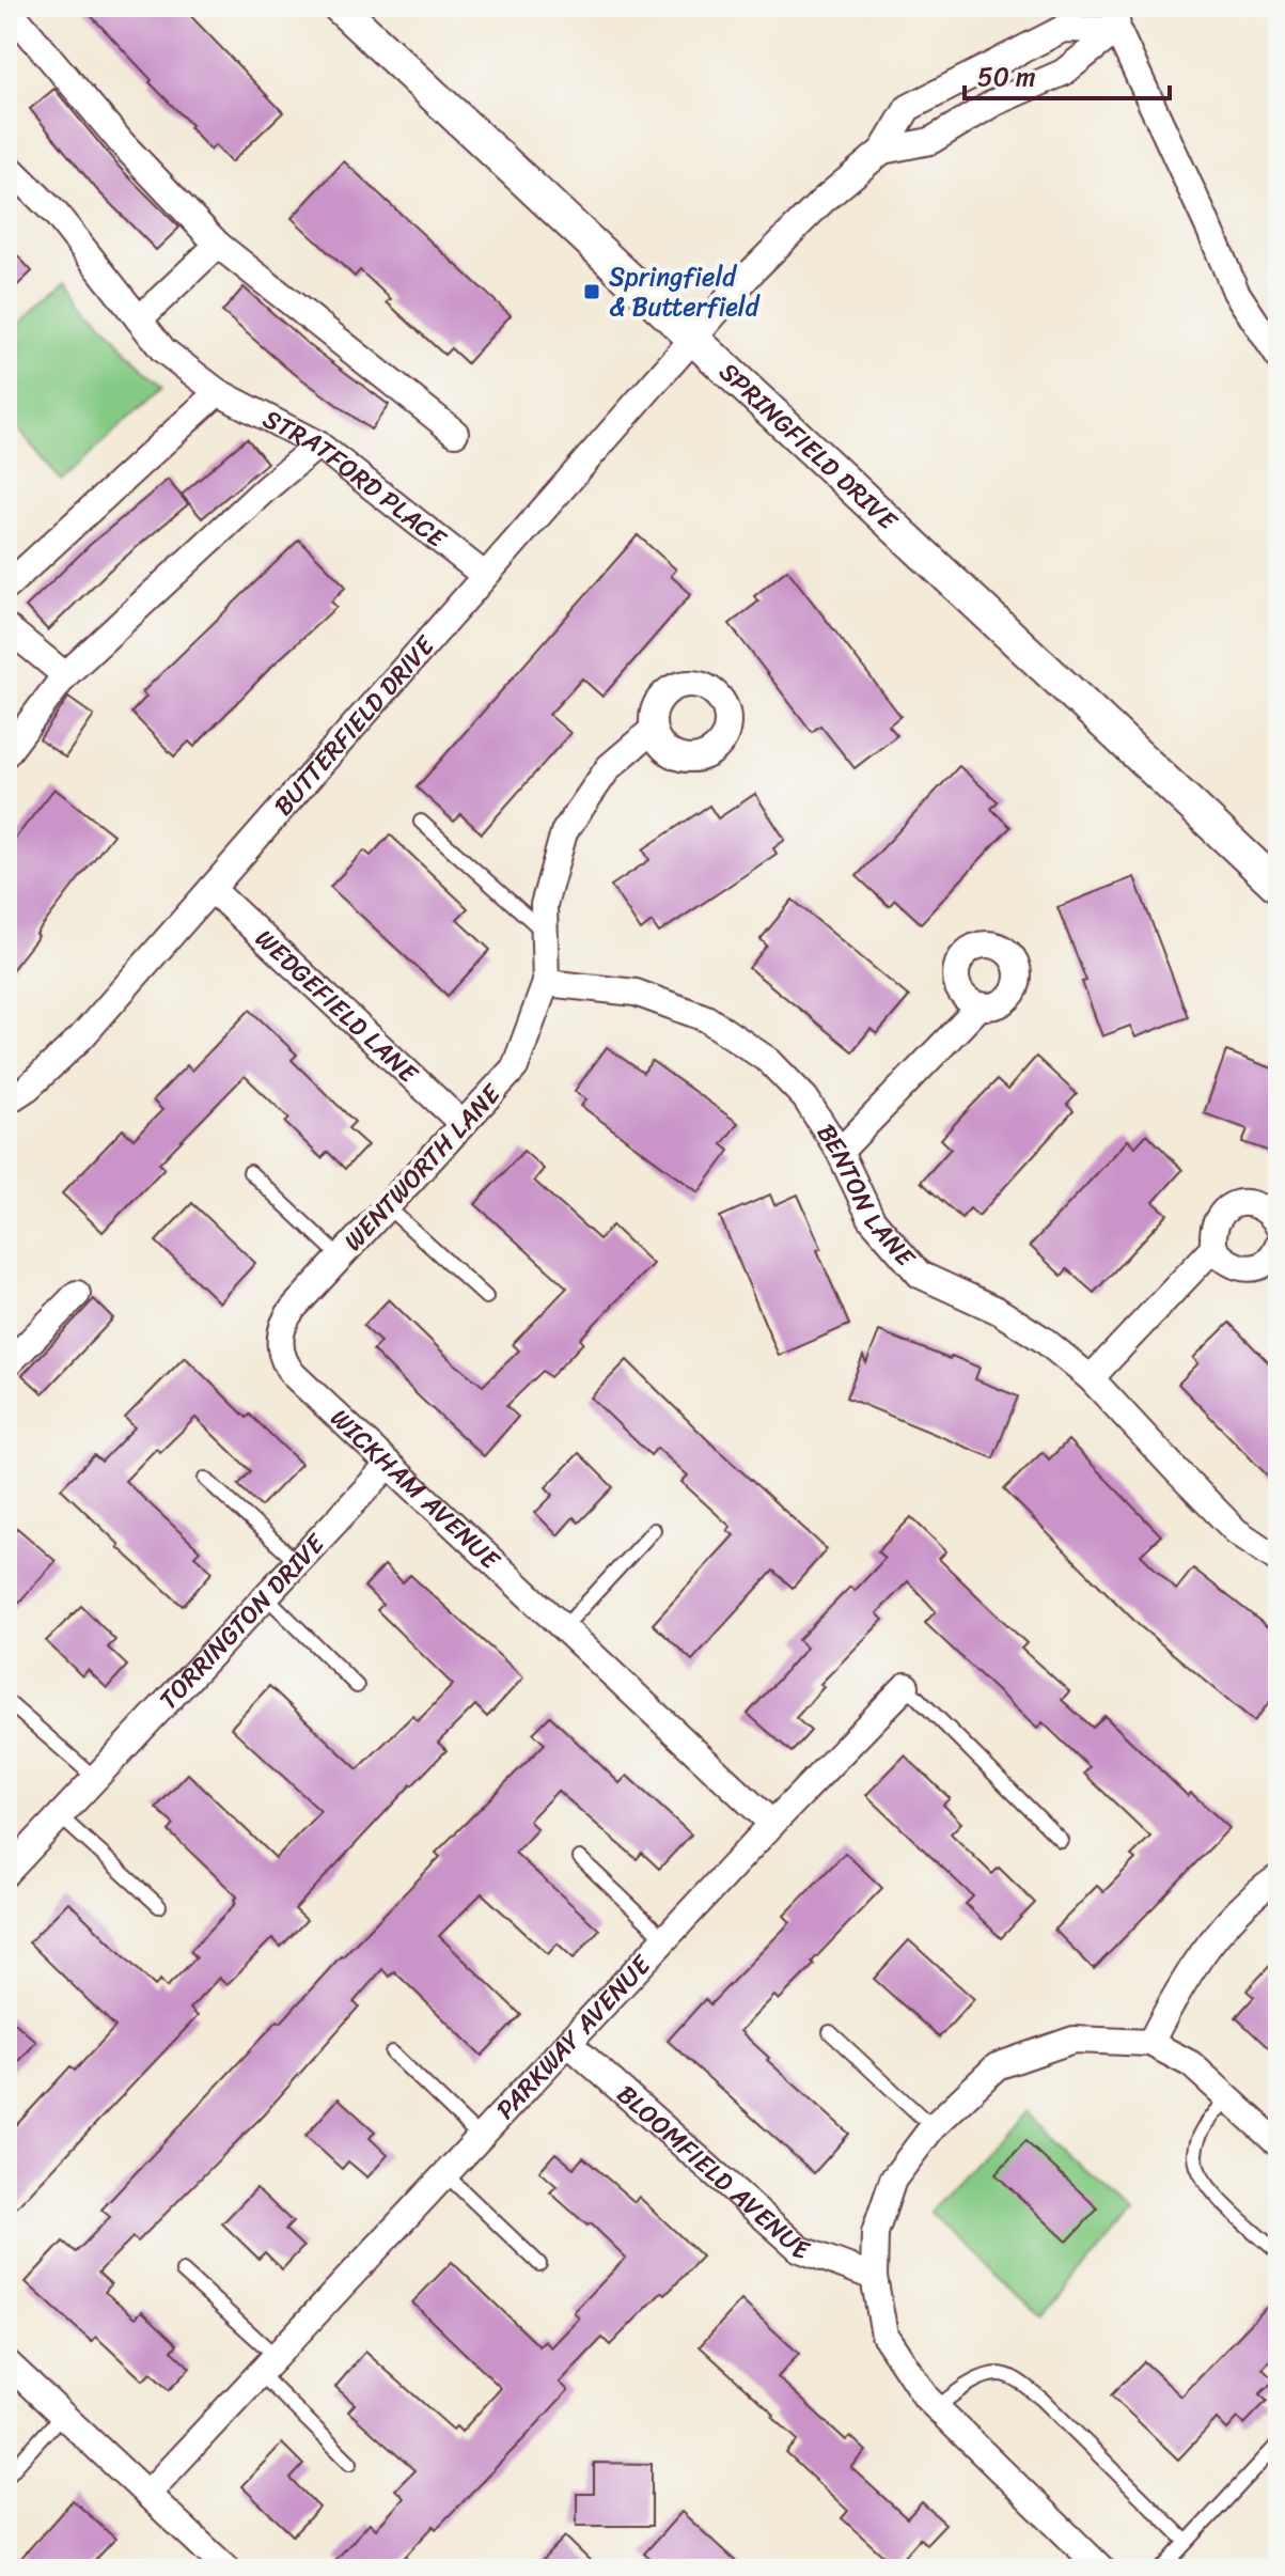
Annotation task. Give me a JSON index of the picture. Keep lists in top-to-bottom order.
{
  "streets": {
    "street": [
      "SPRINGFIELD DRIVE",
      "STRATFORD PLACE",
      "BUTTERFIELD DRIVE",
      "WEDGEFIELD LANE",
      "WENTWORTH LANE",
      "BENTON LANE",
      "WICKHAM AVENUE",
      "TORRINGTON DRIVE",
      "PARKWAY AVENUE",
      "BLOOMFIELD AVENUE"
    ]
  },
  "crossings": [
    ["SPRINGFIELD DRIVE", "BUTTERFIELD DRIVE"],
    ["STRATFORD PLACE", "BUTTERFIELD DRIVE"],
    ["BUTTERFIELD DRIVE", "WEDGEFIELD LANE"],
    ["WEDGEFIELD LANE", "WENTWORTH LANE"],
    ["WENTWORTH LANE", "BENTON LANE"],
    ["WENTWORTH LANE", "WICKHAM AVENUE"],
    ["WICKHAM AVENUE", "TORRINGTON DRIVE"],
    ["WICKHAM AVENUE", "PARKWAY AVENUE"],
    ["PARKWAY AVENUE", "BLOOMFIELD AVENUE"]
  ],
  "places": {
    "transit": ["Springfield & Butterfield"]
  },
  "scale_bar": "50 m"
}
